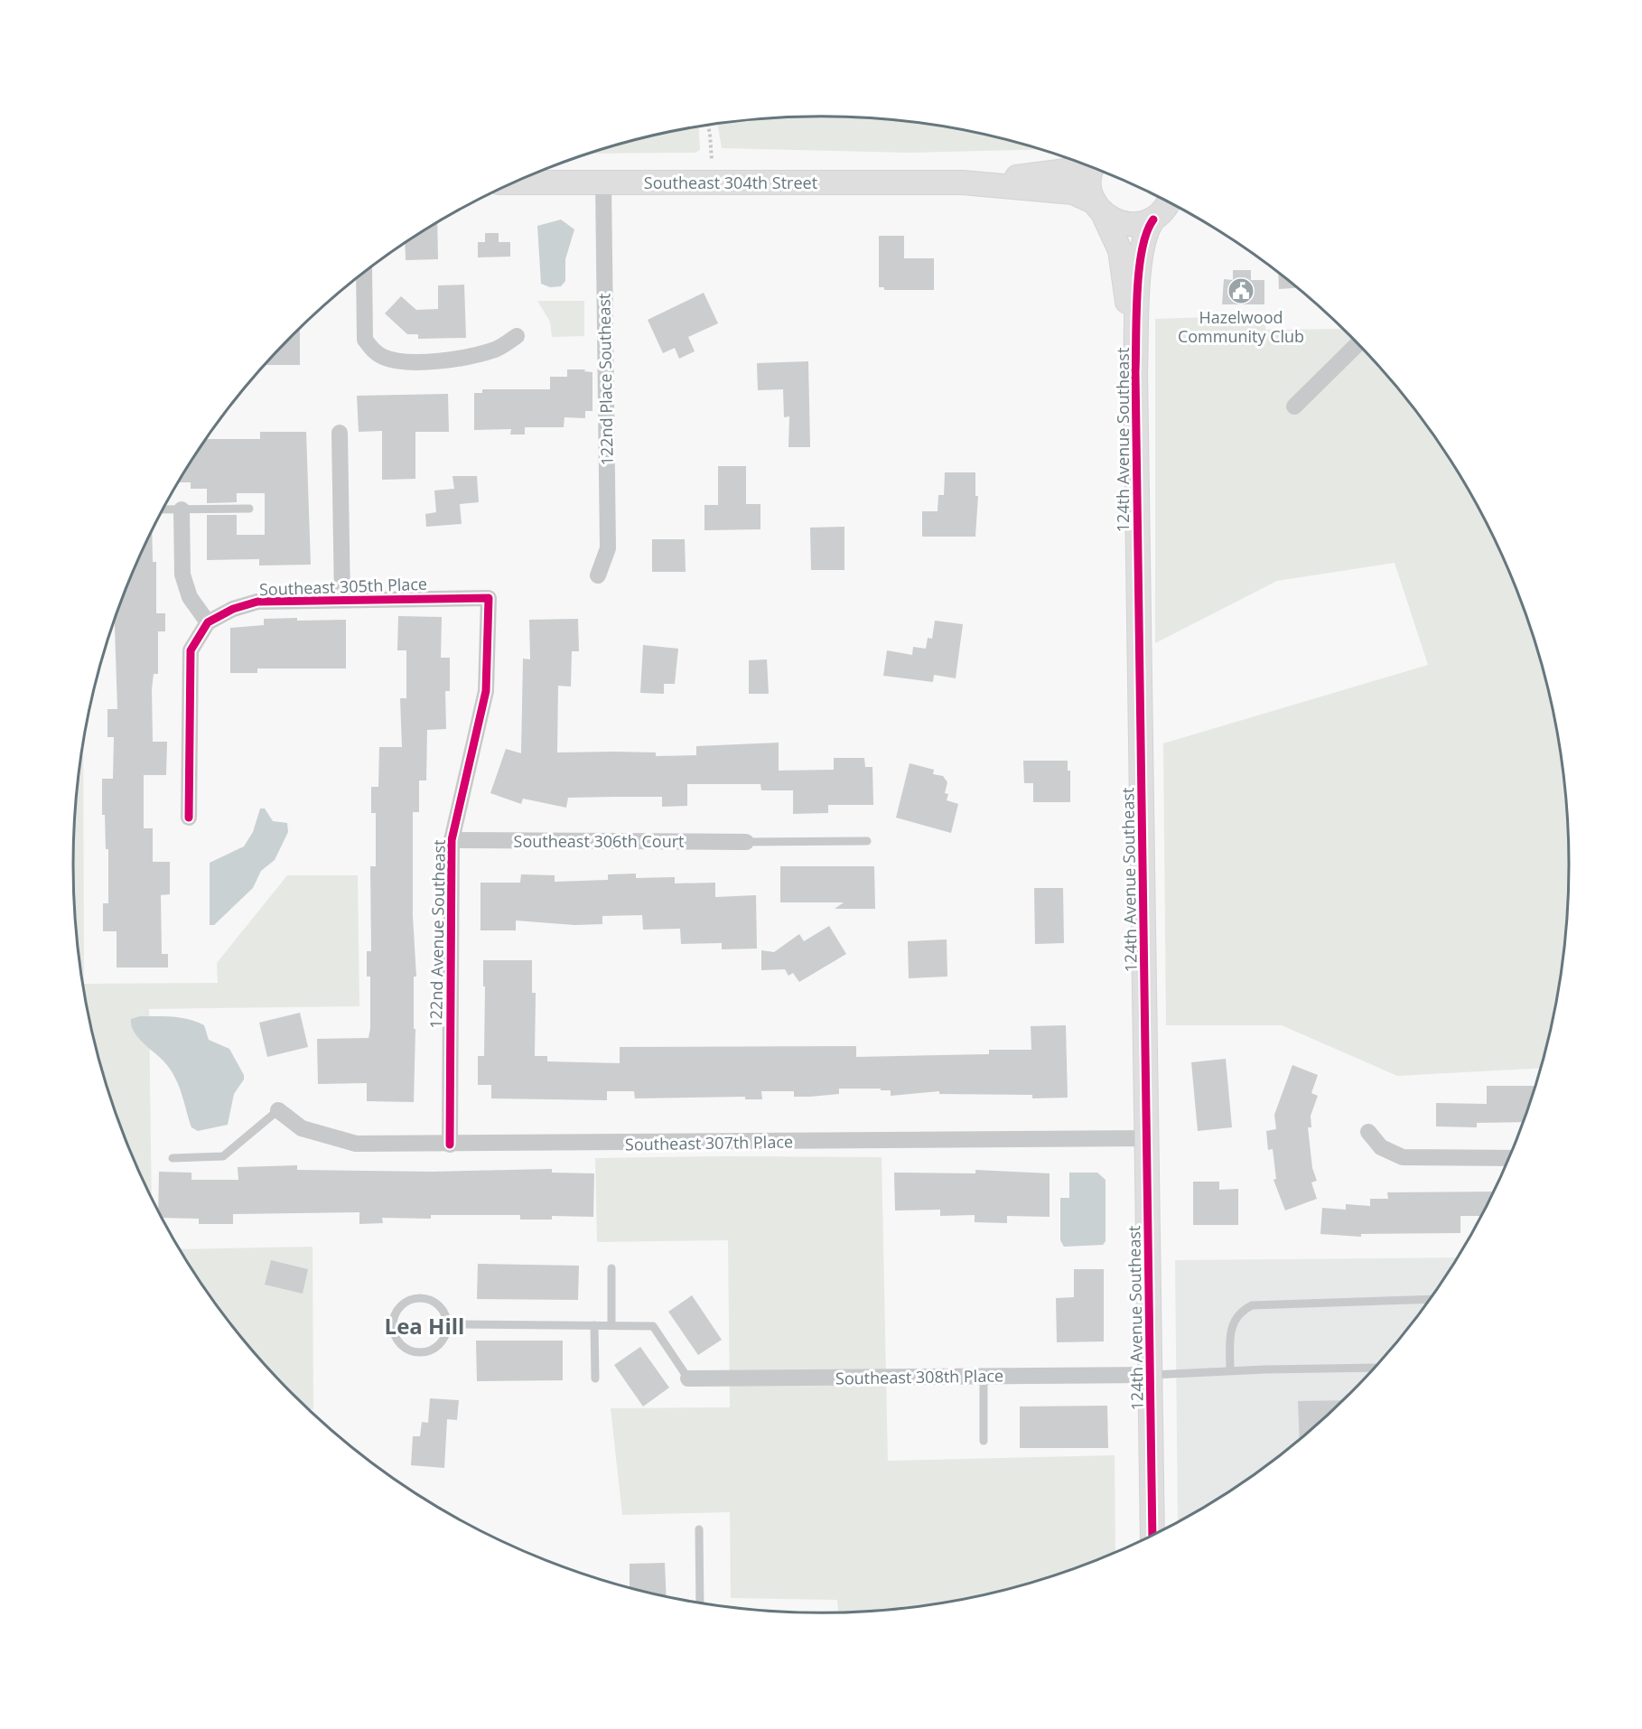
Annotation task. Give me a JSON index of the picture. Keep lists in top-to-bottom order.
{
  "streets": {
    "street": [
      "Southeast 304th Street",
      "122nd Place Southeast",
      "124th Avenue Southeast",
      "Southeast 305th Place",
      "Southeast 306th Court",
      "122nd Avenue Southeast",
      "Southeast 307th Place",
      "Southeast 308th Place"
    ]
  },
  "crossings": [
    ["Southeast 304th Street", "122nd Place Southeast"],
    ["Southeast 304th Street", "124th Avenue Southeast"],
    ["124th Avenue Southeast", "Southeast 307th Place"],
    ["124th Avenue Southeast", "Southeast 308th Place"],
    ["Southeast 305th Place", "122nd Avenue Southeast"],
    ["Southeast 306th Court", "122nd Avenue Southeast"],
    ["122nd Avenue Southeast", "Southeast 307th Place"]
  ],
  "districts": ["Lea Hill"],
  "places": {
    "public building": ["Hazelwood Community Club"]
  }
}
